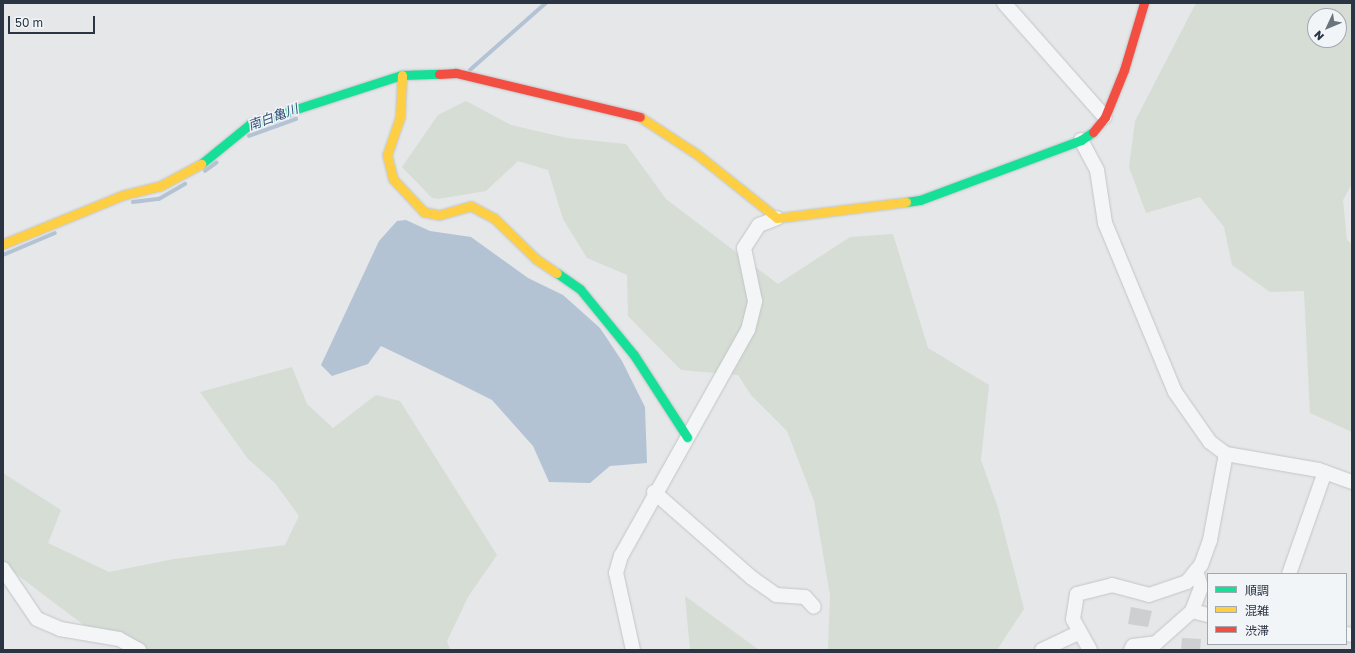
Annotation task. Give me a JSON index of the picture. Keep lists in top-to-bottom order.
{
  "water": ["南白亀川"],
  "legend": ["順調", "混雑", "渋滞"],
  "scale_bar": "50 m",
  "north": "bottom left"
}
